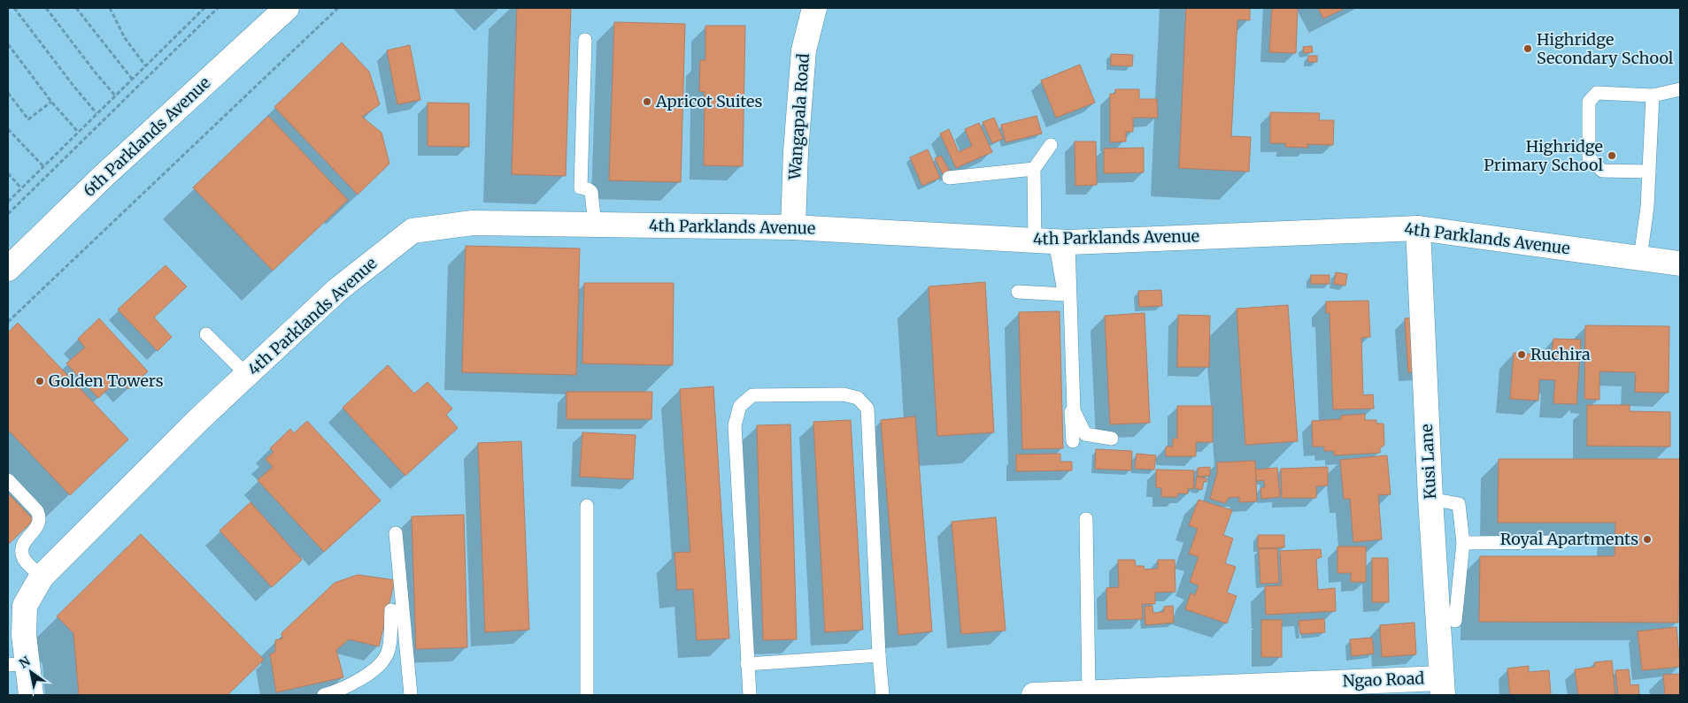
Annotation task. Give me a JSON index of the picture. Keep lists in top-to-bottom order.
{
  "streets": {
    "street": [
      "Wangapala Road",
      "6th Parklands Avenue",
      "4th Parklands Avenue",
      "Kusi Lane",
      "Ngao Road"
    ]
  },
  "crossings": [
    ["Wangapala Road", "4th Parklands Avenue"],
    ["4th Parklands Avenue", "Kusi Lane"],
    ["Kusi Lane", "Ngao Road"]
  ],
  "places": [
    "Highridge Secondary School",
    "Apricot Suites",
    "Highridge Primary School",
    "Ruchira",
    "Golden Towers",
    "Royal Apartments"
  ],
  "north": "top left"
}
